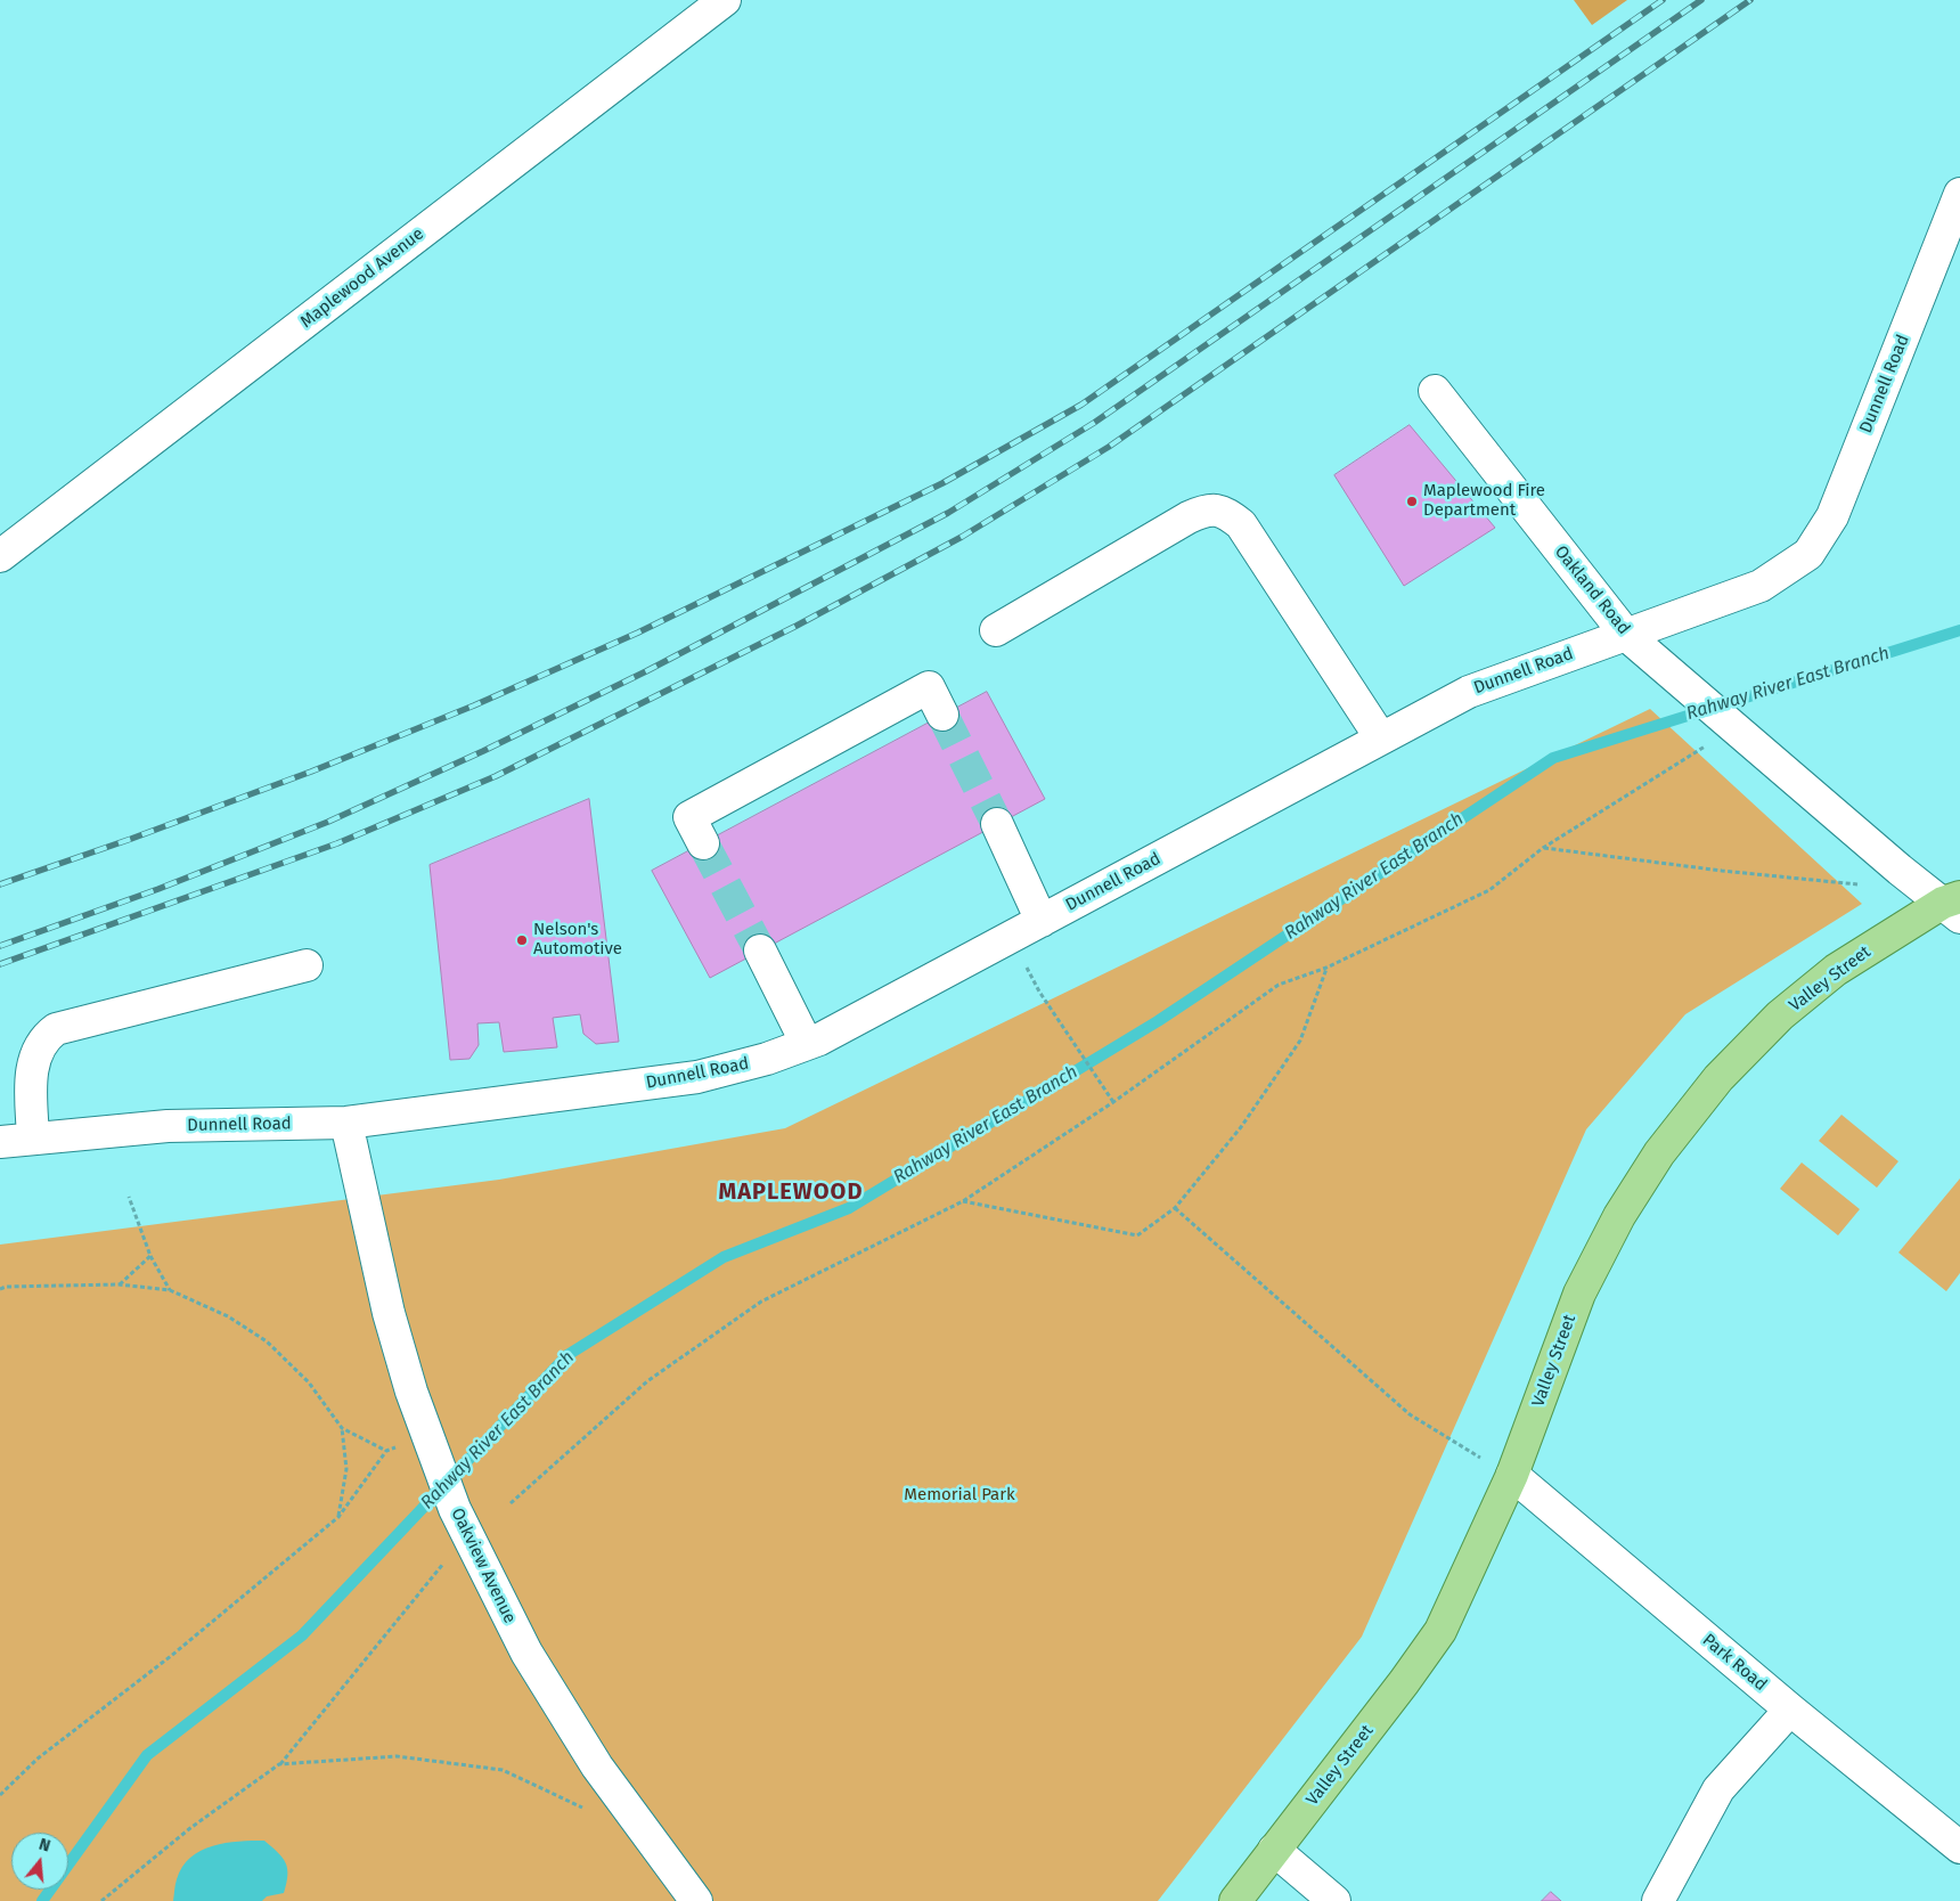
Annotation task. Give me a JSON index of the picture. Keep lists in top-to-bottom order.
{
  "streets": {
    "main road": ["Valley Street"],
    "street": [
      "Maplewood Avenue",
      "Dunnell Road",
      "Oakland Road",
      "Oakview Avenue",
      "Park Road"
    ]
  },
  "crossings": [
    ["Dunnell Road", "Oakland Road"],
    ["Dunnell Road", "Oakview Avenue"],
    ["Oakland Road", "Valley Street"],
    ["Valley Street", "Park Road"]
  ],
  "districts": ["MAPLEWOOD"],
  "water": ["Rahway River East Branch"],
  "parks": ["Memorial Park"],
  "places": ["Maplewood Fire Department", "Nelson's Automotive"],
  "north": "top"
}
